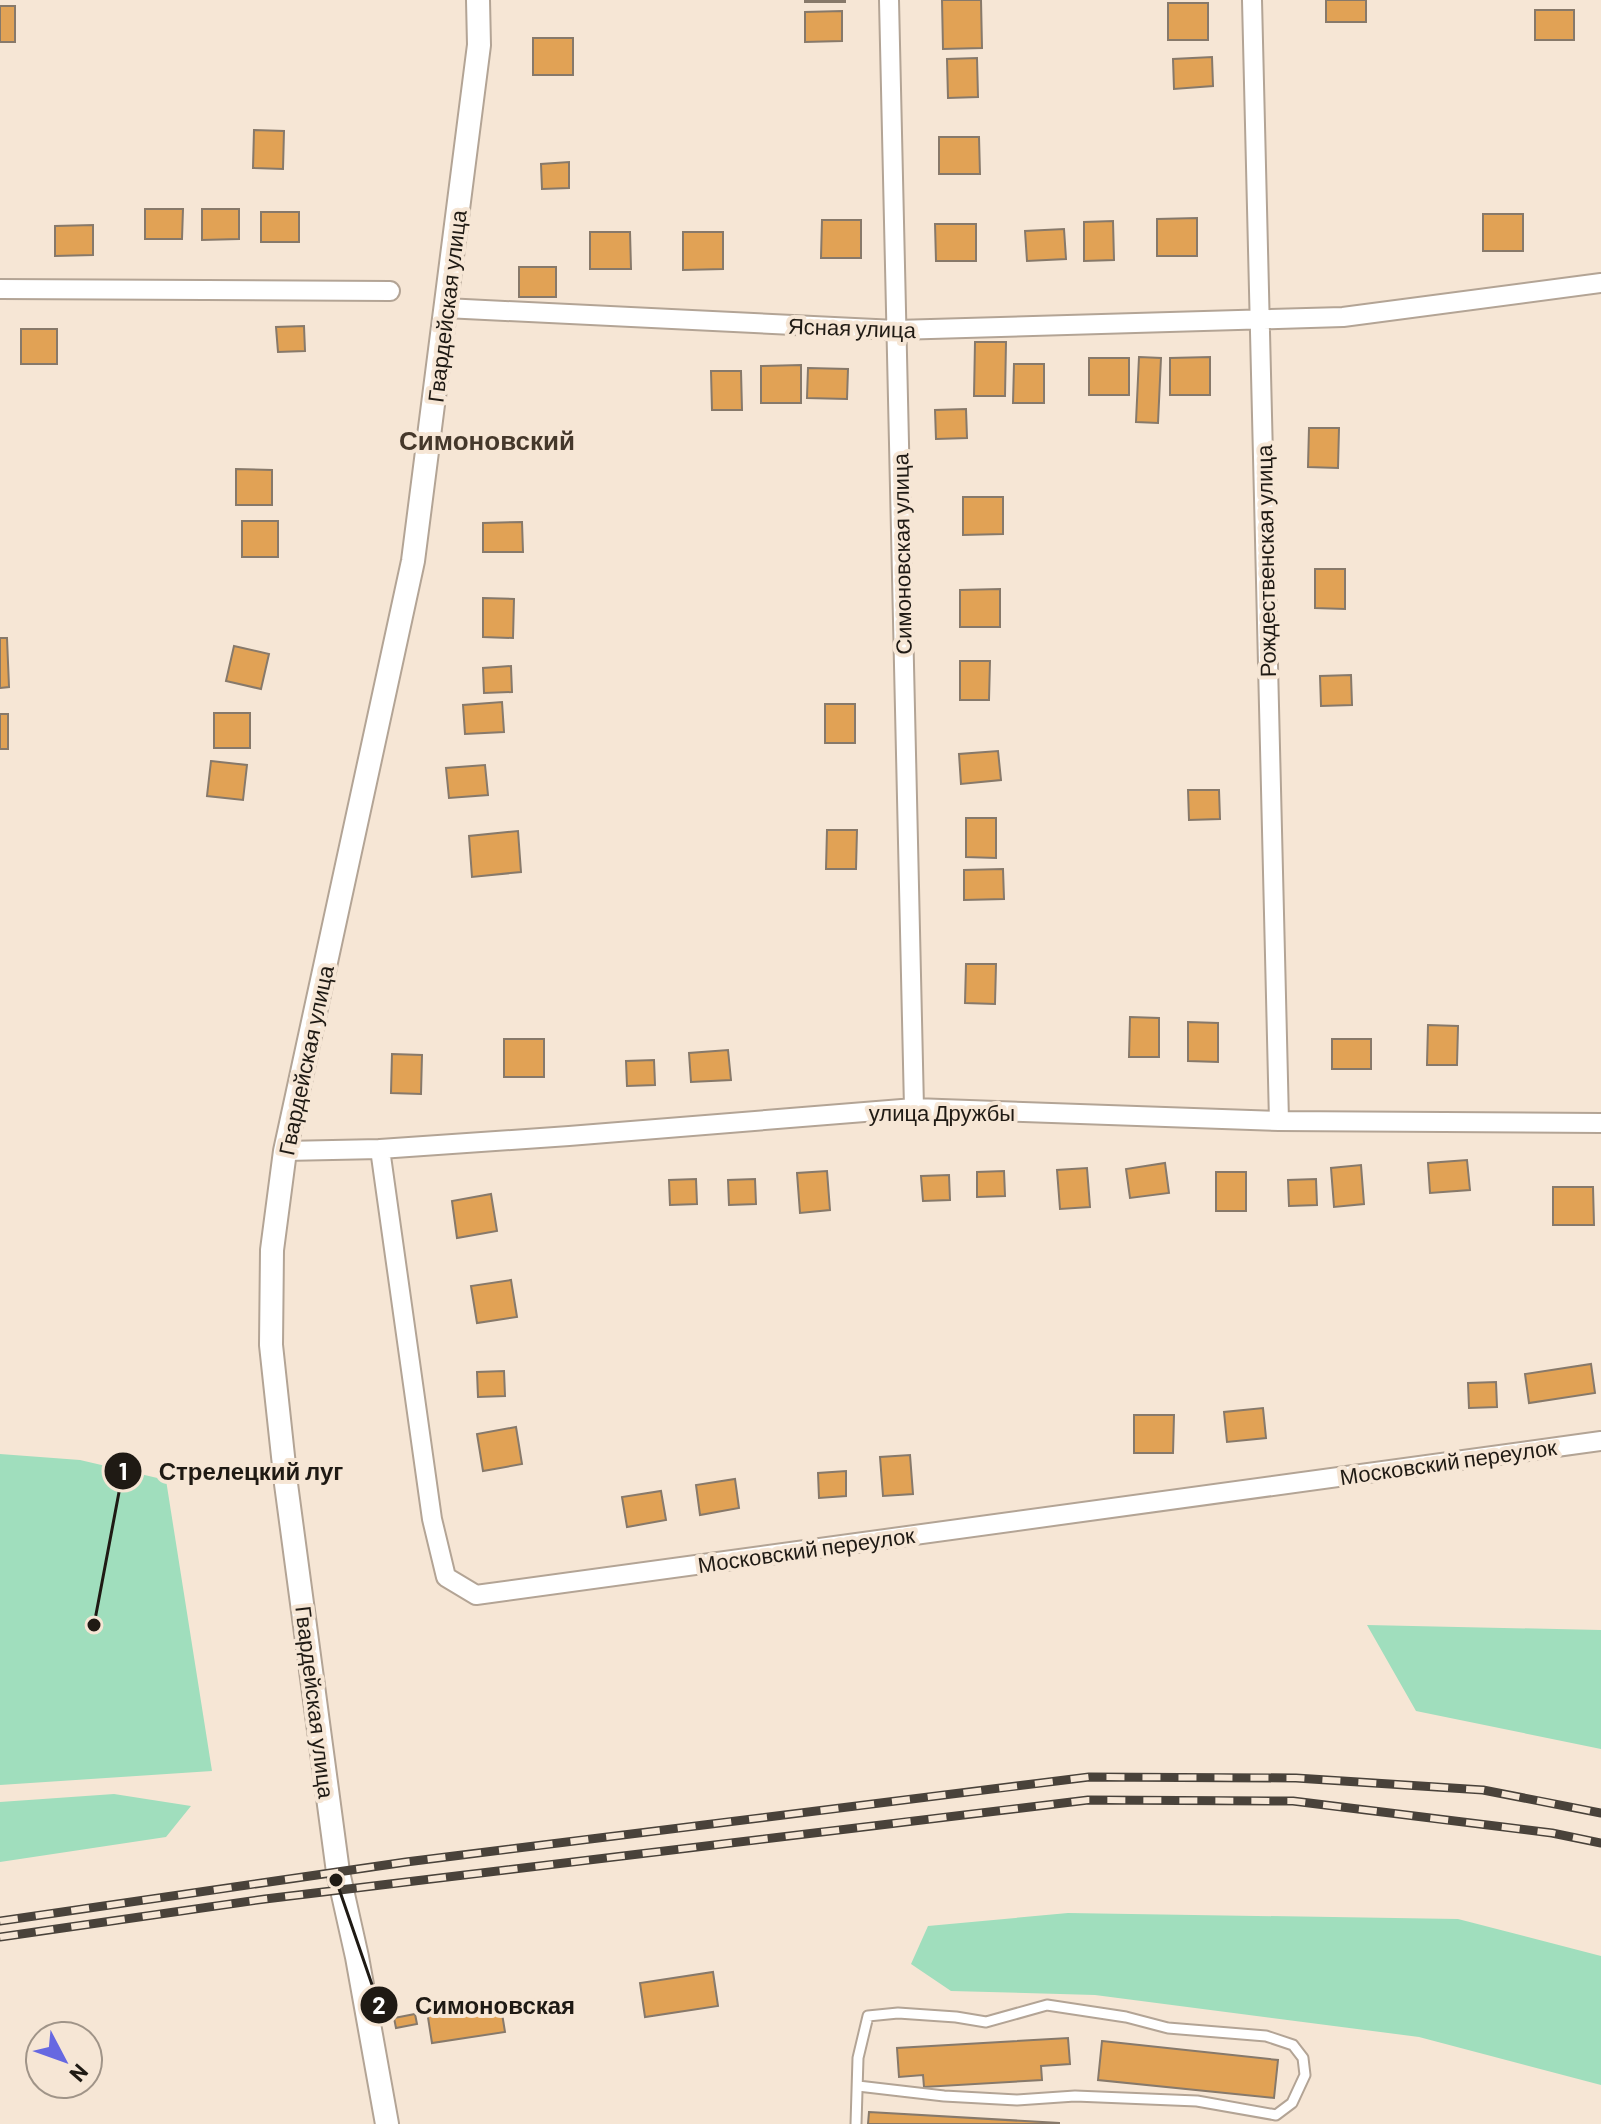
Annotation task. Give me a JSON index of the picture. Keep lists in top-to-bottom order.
{
  "streets": {
    "street": [
      "Гвардейская улица",
      "Ясная улица",
      "Симоновская улица",
      "Рождественская улица",
      "улица Дружбы",
      "Московский переулок"
    ]
  },
  "crossings": [
    ["Гвардейская улица", "Ясная улица"],
    ["Гвардейская улица", "улица Дружбы"],
    ["Ясная улица", "Симоновская улица"],
    ["Ясная улица", "Рождественская улица"],
    ["Симоновская улица", "улица Дружбы"],
    ["Рождественская улица", "улица Дружбы"],
    ["улица Дружбы", "Московский переулок"]
  ],
  "districts": ["Симоновский"],
  "places": ["Стрелецкий луг", "Симоновская"],
  "north": "bottom right"
}
